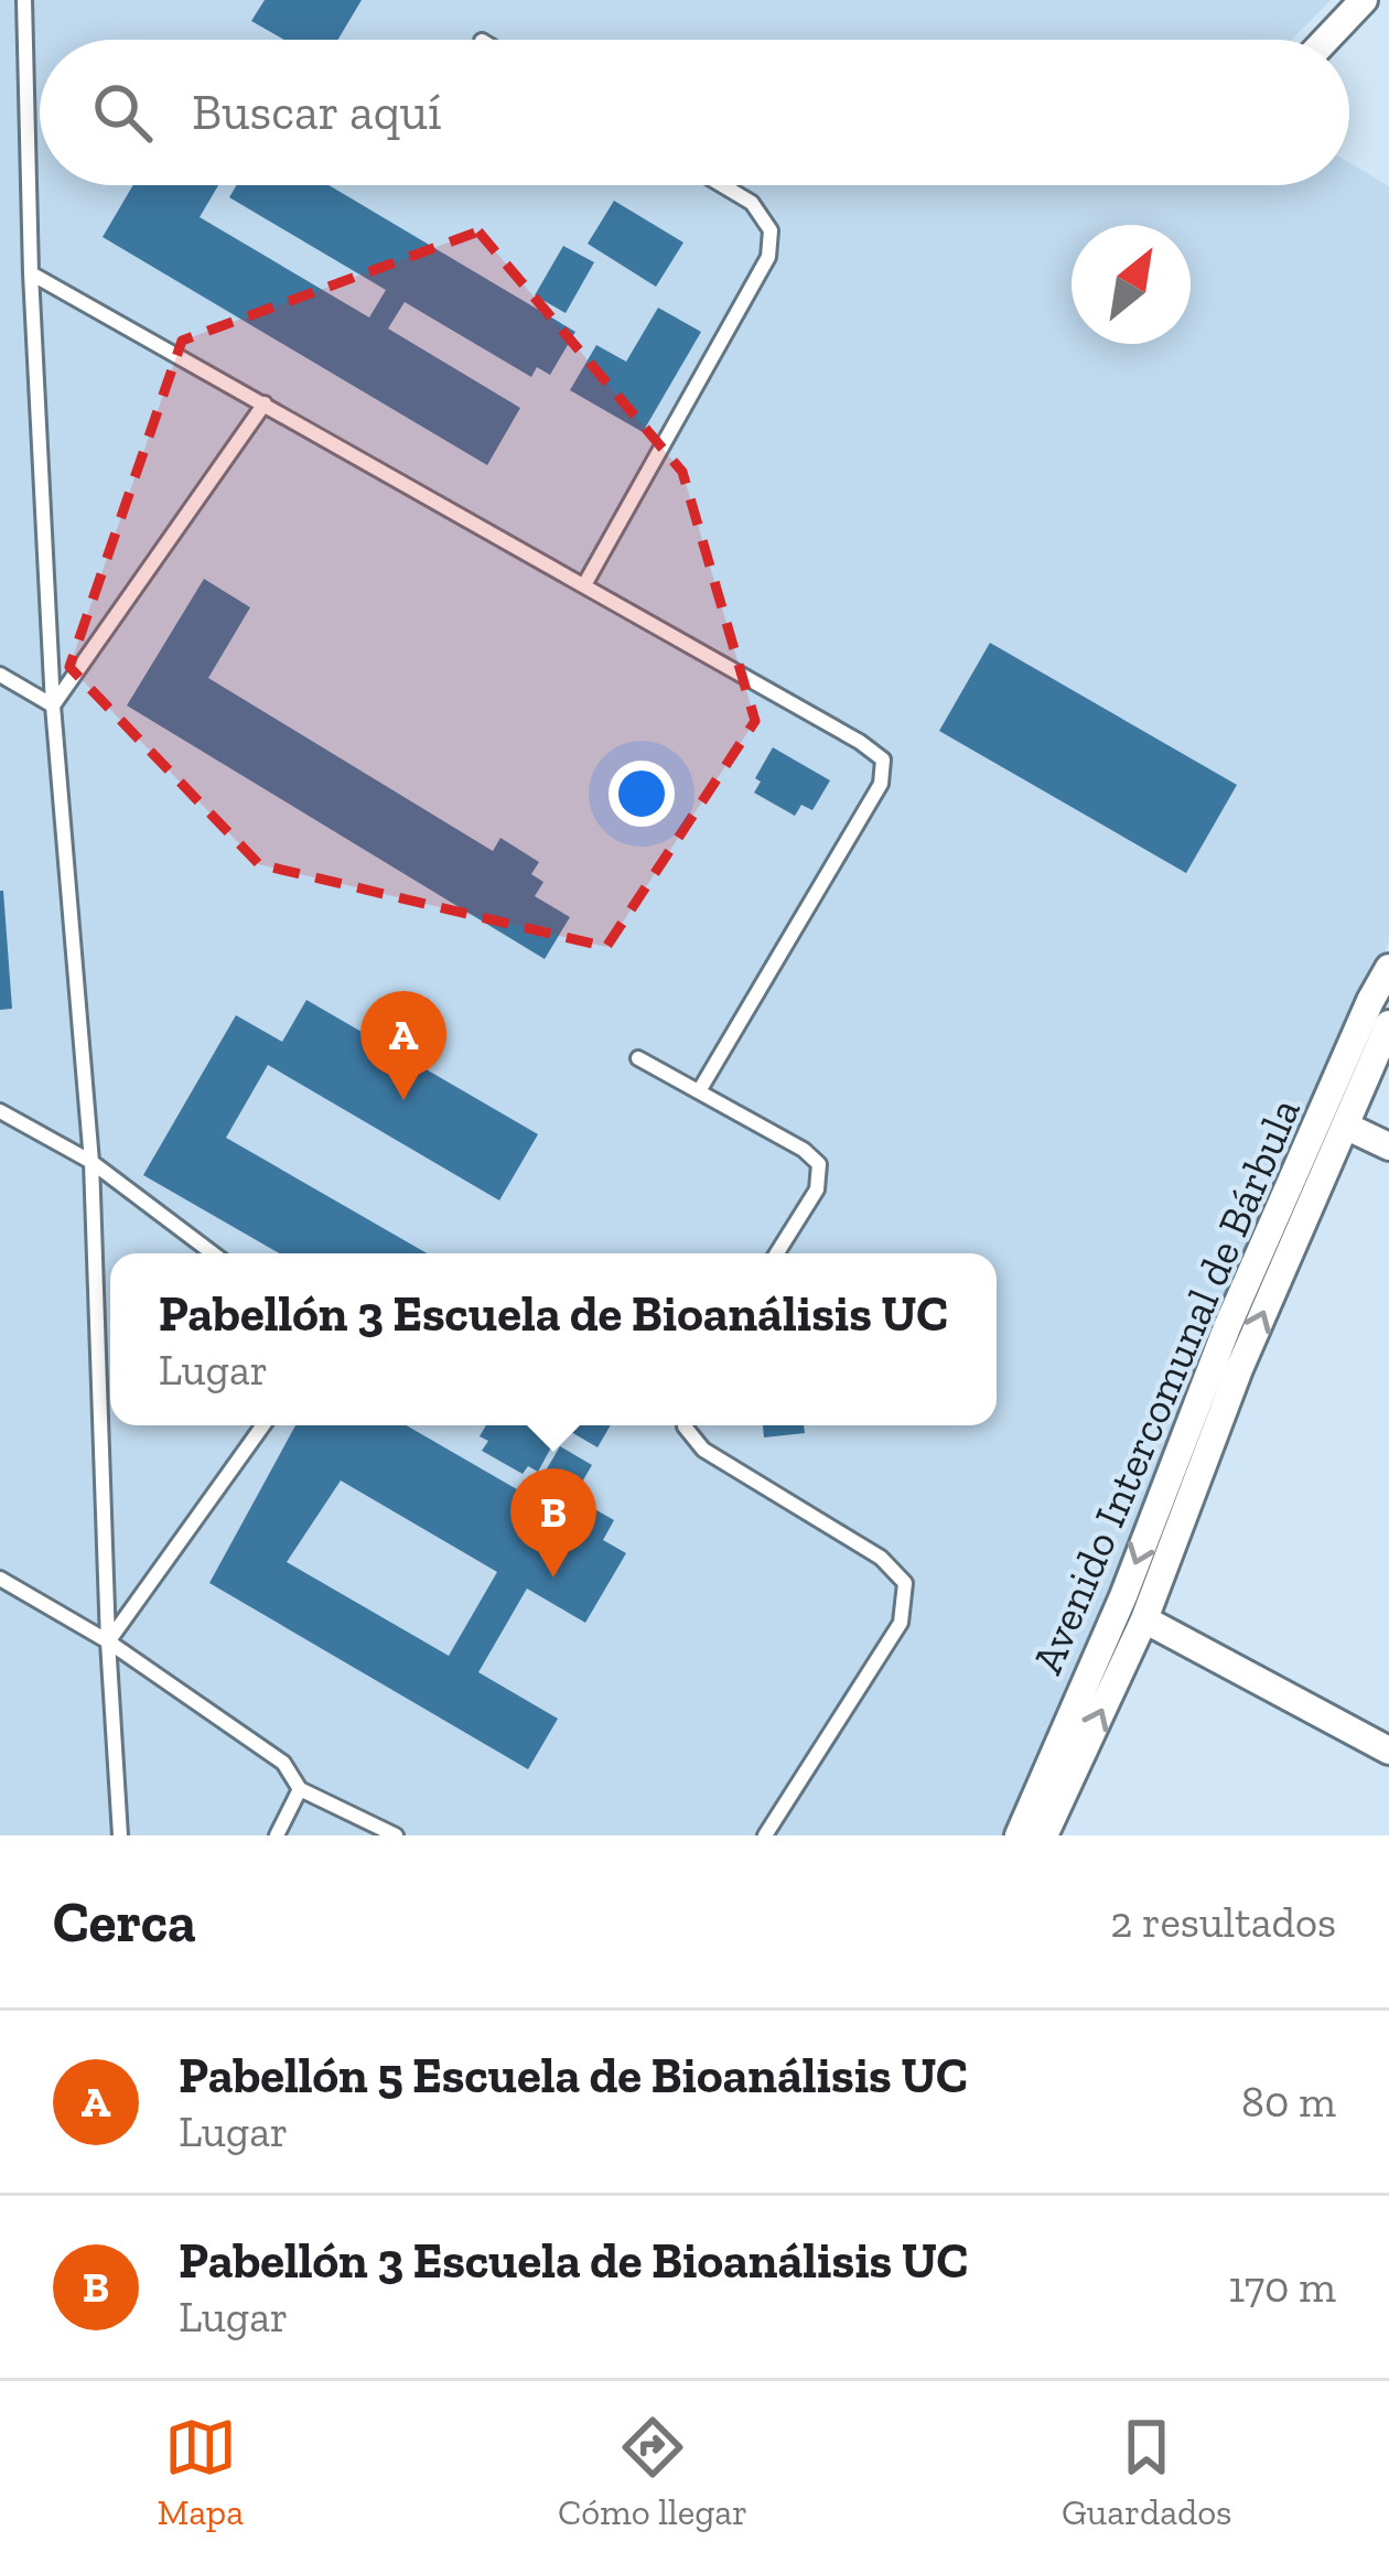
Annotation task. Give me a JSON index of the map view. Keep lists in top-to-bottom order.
{
  "streets": {
    "street": ["Avenido Intercomunal de Bárbula"]
  },
  "north": "top right",
  "page": {
    "search": "Buscar aquí",
    "pins": ["A", "B"],
    "popup": ["Pabellón 3 Escuela de Bioanálisis UC", "Lugar"],
    "heading": ["Cerca", "2 resultados"],
    "list": [
      {
        "mark": "A",
        "name": "Pabellón 5 Escuela de Bioanálisis UC",
        "note": "Lugar",
        "value": "80 m"
      },
      {
        "mark": "B",
        "name": "Pabellón 3 Escuela de Bioanálisis UC",
        "note": "Lugar",
        "value": "170 m"
      }
    ],
    "nav": ["Mapa", "Cómo llegar", "Guardados"]
  }
}
